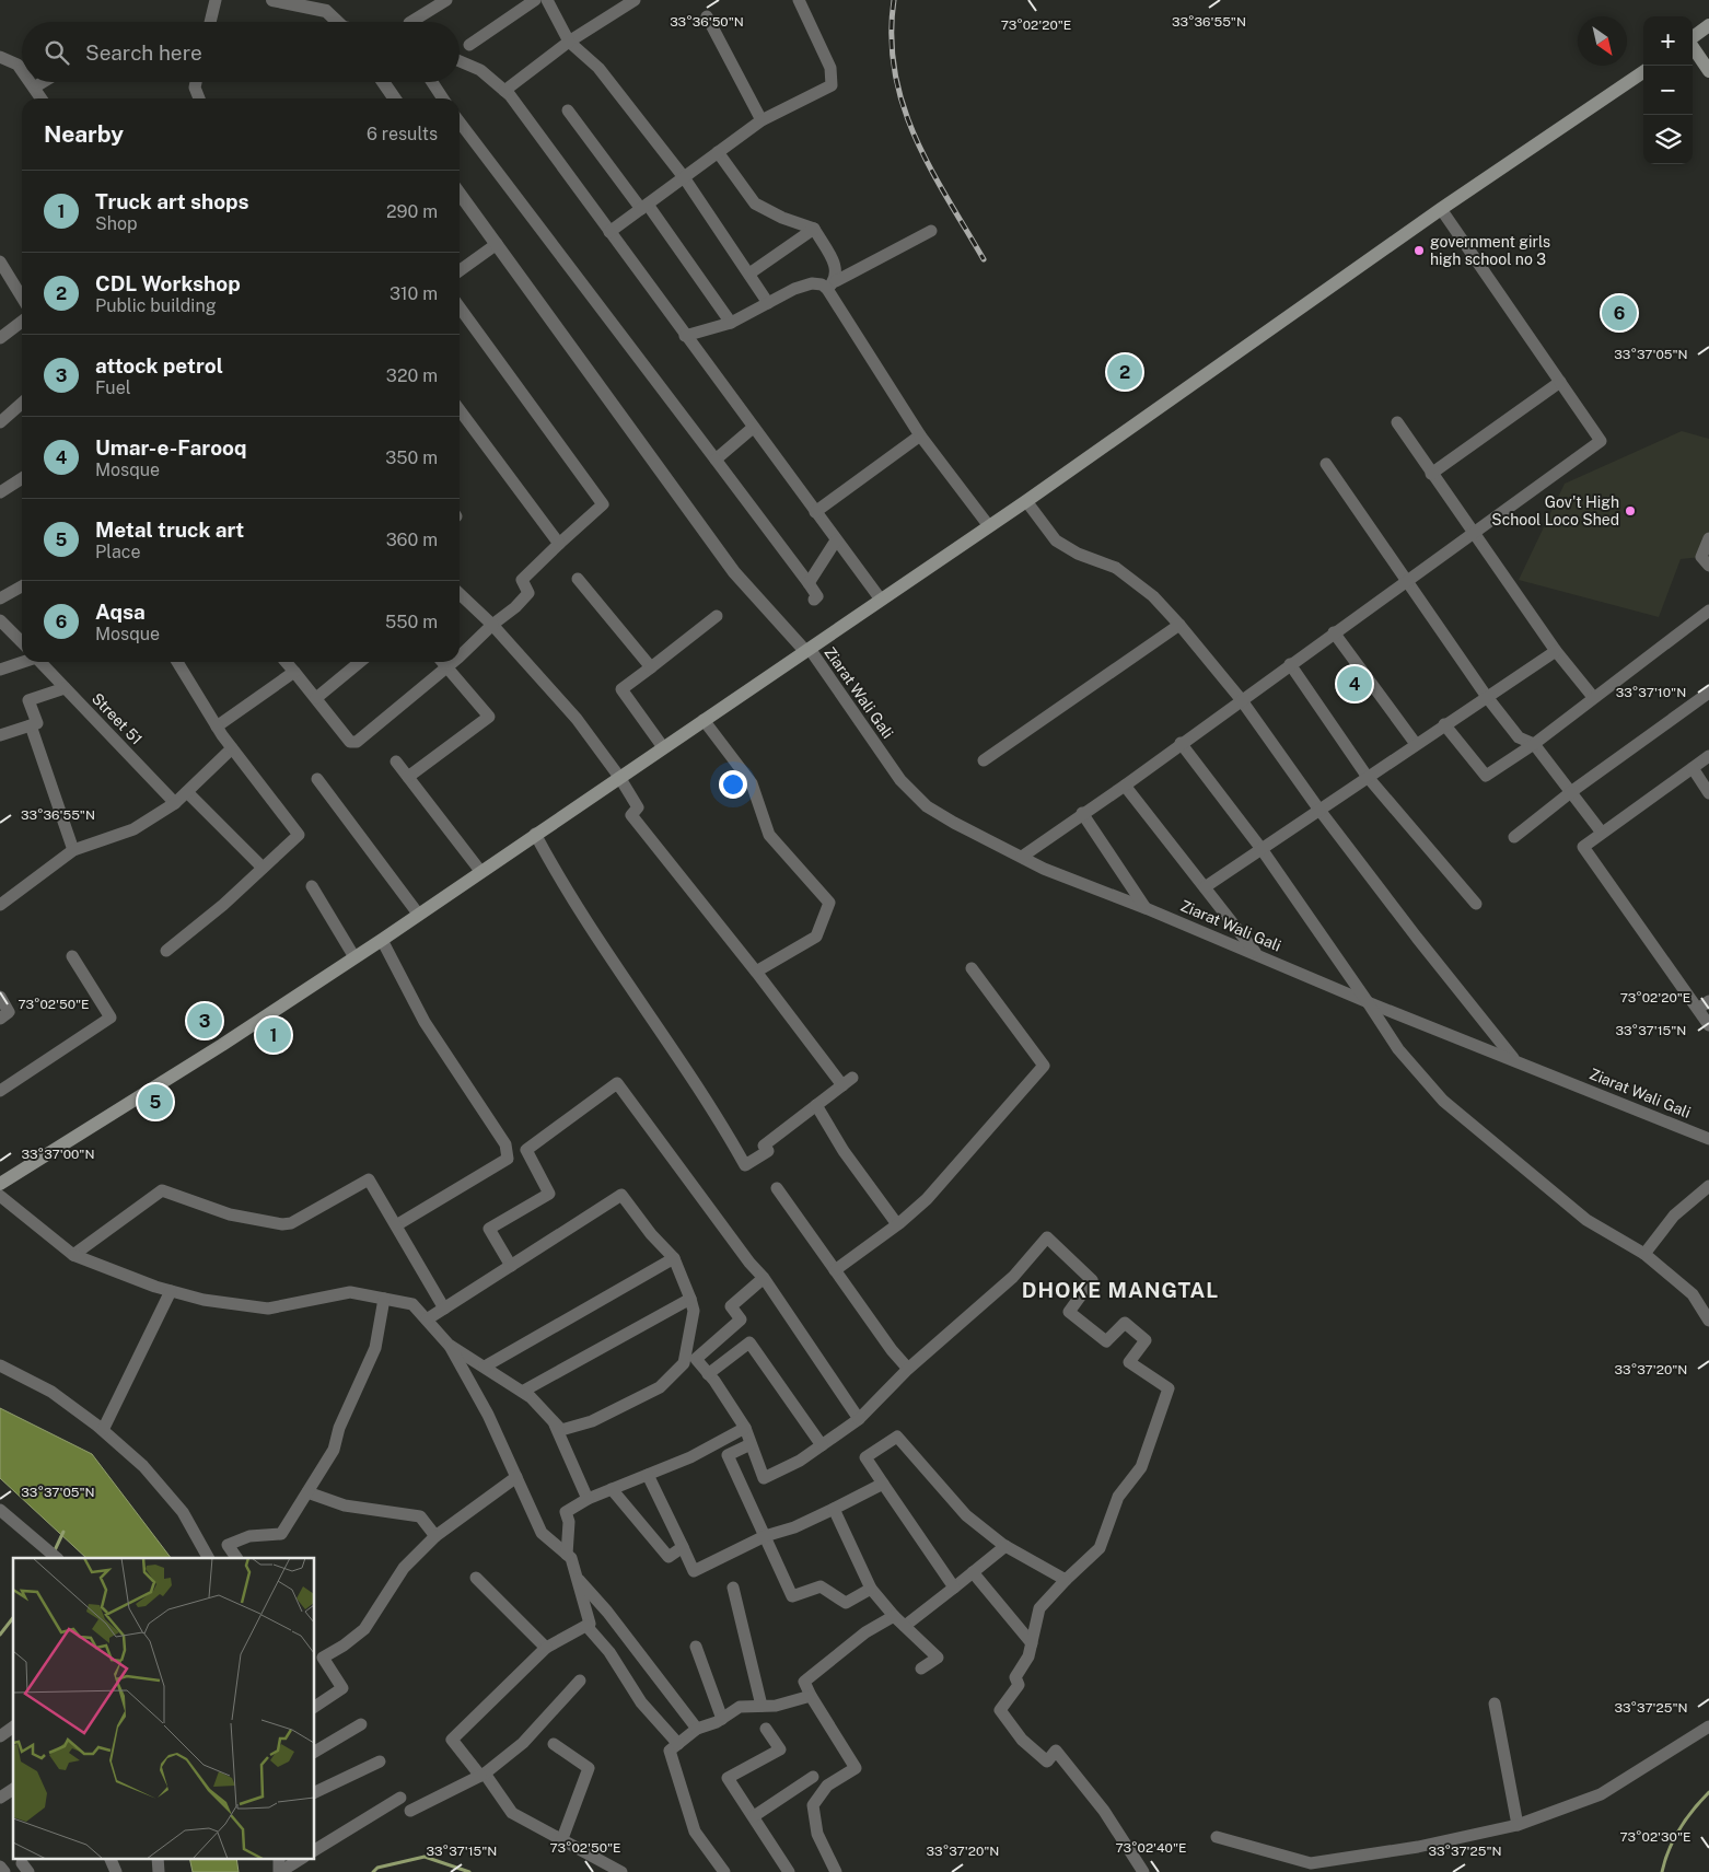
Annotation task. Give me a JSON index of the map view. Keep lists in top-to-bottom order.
{
  "streets": {
    "street": ["Ziarat Wali Gali", "Street 51"]
  },
  "districts": ["DHOKE MANGTAL"],
  "places": ["government girls high school no 3", "Gov't High School Loco Shed"],
  "north": "bottom right",
  "page": {
    "map_buttons": ["+", "−"],
    "search": "Search here",
    "heading": ["Nearby", "6 results"],
    "list": [
      {
        "mark": "1",
        "name": "Truck art shops",
        "note": "Shop",
        "value": "290 m"
      },
      {
        "mark": "2",
        "name": "CDL Workshop",
        "note": "Public building",
        "value": "310 m"
      },
      {
        "mark": "3",
        "name": "attock petrol",
        "note": "Fuel",
        "value": "320 m"
      },
      {
        "mark": "4",
        "name": "Umar-e-Farooq",
        "note": "Mosque",
        "value": "350 m"
      },
      {
        "mark": "5",
        "name": "Metal truck art",
        "note": "Place",
        "value": "360 m"
      },
      {
        "mark": "6",
        "name": "Aqsa",
        "note": "Mosque",
        "value": "550 m"
      }
    ],
    "pins": [
      "6",
      "2",
      "4",
      "3",
      "1",
      "5"
    ]
  },
  "coordinates": [
    "33°36'50\"N",
    "33°36'55\"N",
    "73°02'20\"E",
    "33°37'05\"N",
    "33°37'10\"N",
    "73°02'50\"E",
    "33°37'15\"N",
    "33°37'00\"N",
    "33°37'20\"N",
    "33°37'25\"N",
    "73°02'30\"E",
    "73°02'40\"E"
  ]
}
